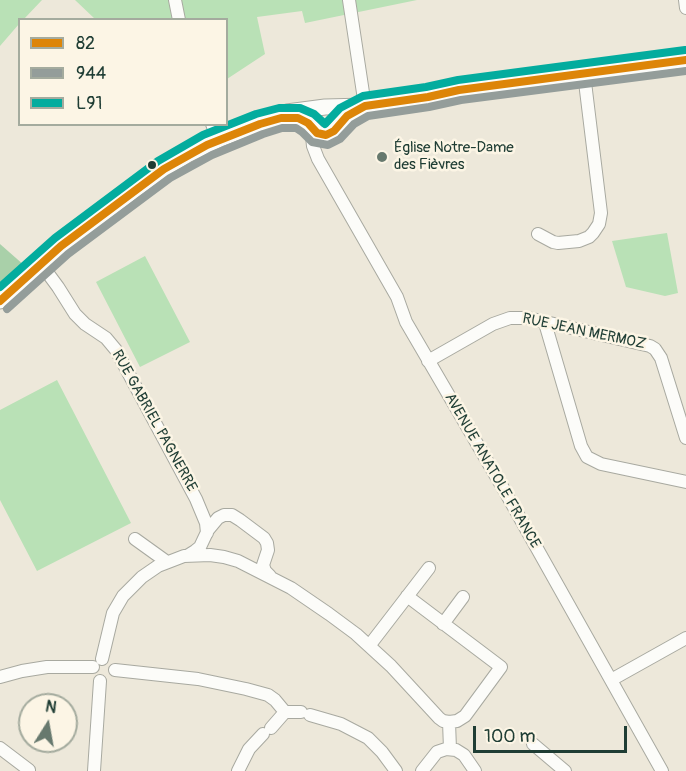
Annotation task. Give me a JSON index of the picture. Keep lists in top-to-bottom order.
{
  "streets": {
    "street": ["RUE JEAN MERMOZ", "RUE GABRIEL PAGNERRE", "AVENUE ANATOLE FRANCE"]
  },
  "crossings": [
    ["RUE JEAN MERMOZ", "AVENUE ANATOLE FRANCE"]
  ],
  "places": ["Église Notre-Dame des Fièvres"],
  "lines": ["transit line L91", "transit line 82", "transit line 944"],
  "legend": ["82", "944", "L91"],
  "scale_bar": "100 m",
  "north": "top"
}
